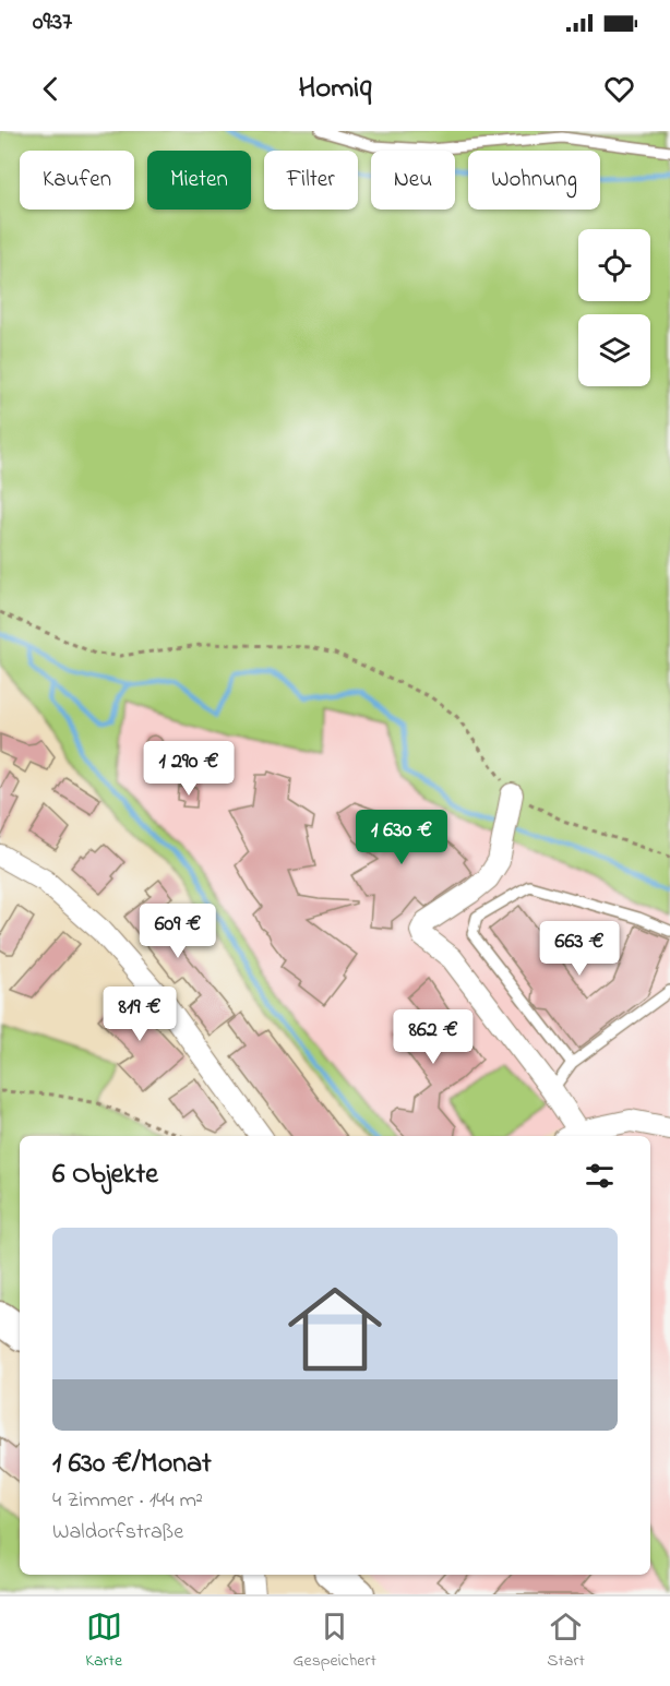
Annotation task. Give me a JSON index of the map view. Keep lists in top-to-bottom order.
{
  "page": {
    "status": "09:37",
    "header": "Homiq",
    "chip": [
      "Kaufen",
      "Mieten",
      "Filter",
      "Neu",
      "Wohnung"
    ],
    "price": [
      "1 290 €",
      "1 630 €",
      "609 €",
      "663 €",
      "819 €",
      "862 €"
    ],
    "heading": "6 Objekte",
    "list": [
      {
        "name": "1 630 €/Monat",
        "note": "4 Zimmer · 144 m² · Waldorfstraße"
      }
    ],
    "tabs": ["Karte", "Gespeichert", "Start"]
  }
}
